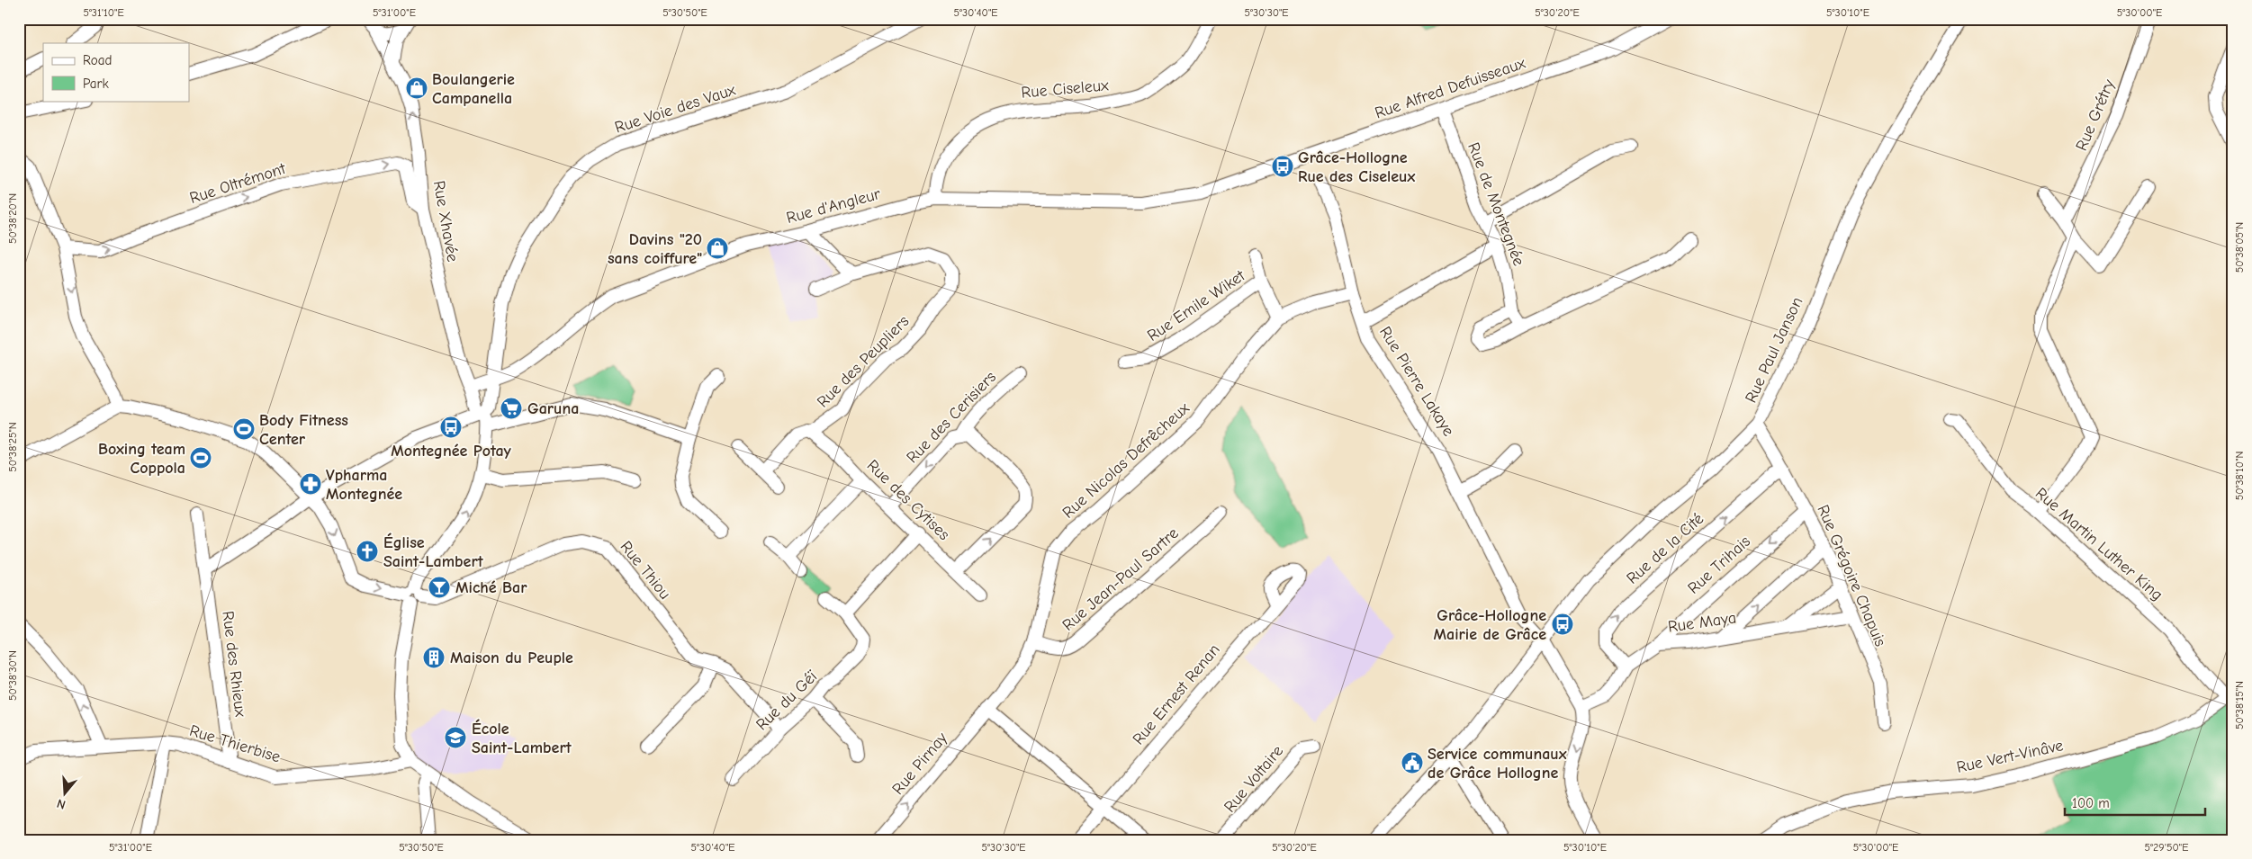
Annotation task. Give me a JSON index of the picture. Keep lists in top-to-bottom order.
{
  "streets": {
    "street": [
      "Rue Alfred Defuisseaux",
      "Rue Ciseleux",
      "Rue Voie des Vaux",
      "Rue Grétry",
      "Rue Oltrémont",
      "Rue de Montegnée",
      "Rue d'Angleur",
      "Rue Xhavée",
      "Rue Emile Wiket",
      "Rue Paul Janson",
      "Rue des Peupliers",
      "Rue Pierre Lakaye",
      "Rue des Cerisiers",
      "Rue Nicolas Defrêcheux",
      "Rue des Cytises",
      "Rue Martin Luther King",
      "Rue de la Cité",
      "Rue Trihais",
      "Rue Thiou",
      "Rue Grégoire Chapuis",
      "Rue Jean-Paul Sartre",
      "Rue Maya",
      "Rue des Rhieux",
      "Rue Ernest Renan",
      "Rue du Géï",
      "Rue Thierbise",
      "Rue Vert-Vinâve",
      "Rue Pirnay",
      "Rue Voltaire"
    ]
  },
  "crossings": [
    ["Rue Alfred Defuisseaux", "Rue de Montegnée"],
    ["Rue Alfred Defuisseaux", "Rue d'Angleur"],
    ["Rue Ciseleux", "Rue d'Angleur"],
    ["Rue Voie des Vaux", "Rue d'Angleur"],
    ["Rue Voie des Vaux", "Rue Xhavée"],
    ["Rue Oltrémont", "Rue Xhavée"],
    ["Rue d'Angleur", "Rue Xhavée"],
    ["Rue Emile Wiket", "Rue Nicolas Defrêcheux"],
    ["Rue Paul Janson", "Rue Pierre Lakaye"],
    ["Rue Paul Janson", "Rue Grégoire Chapuis"],
    ["Rue des Peupliers", "Rue des Cytises"],
    ["Rue Pierre Lakaye", "Rue Nicolas Defrêcheux"],
    ["Rue Pierre Lakaye", "Rue Maya"],
    ["Rue des Cerisiers", "Rue des Cytises"],
    ["Rue Nicolas Defrêcheux", "Rue Jean-Paul Sartre"],
    ["Rue Nicolas Defrêcheux", "Rue Pirnay"],
    ["Rue Martin Luther King", "Rue Vert-Vinâve"],
    ["Rue de la Cité", "Rue Grégoire Chapuis"],
    ["Rue de la Cité", "Rue Maya"],
    ["Rue Trihais", "Rue Grégoire Chapuis"],
    ["Rue Trihais", "Rue Maya"],
    ["Rue Thiou", "Rue du Géï"],
    ["Rue Grégoire Chapuis", "Rue Maya"],
    ["Rue des Rhieux", "Rue Thierbise"]
  ],
  "one_way": [
    "Rue Oltrémont",
    "Rue Xhavée",
    "Rue des Cerisiers",
    "Rue Pirnay"
  ],
  "places": {
    "shop": ["Boulangerie Campanella", "Davins \"20 sans coiffure\""],
    "bus stop": ["Grâce-Hollogne Rue des Ciseleux", "Montegnée Potay", "Grâce-Hollogne Mairie de Grâce"],
    "supermarket": ["Garuna"],
    "sports": ["Body Fitness Center", "Boxing team Coppola"],
    "pharmacy": ["Vpharma Montegnée"],
    "church": ["Église Saint-Lambert"],
    "bar": ["Miché Bar"],
    "building": ["Maison du Peuple"],
    "school or university": ["École Saint-Lambert"],
    "public building": ["Service communaux de Grâce Hollogne"]
  },
  "legend": ["Road", "Park"],
  "scale_bar": "100 m",
  "north": "bottom",
  "coordinates": [
    "5°31'10\"E",
    "5°31'00\"E",
    "5°30'50\"E",
    "5°30'40\"E",
    "5°30'30\"E",
    "5°30'20\"E",
    "5°30'10\"E",
    "5°30'00\"E",
    "50°38'20\"N",
    "50°38'05\"N",
    "50°38'25\"N",
    "50°38'10\"N",
    "50°38'30\"N",
    "50°38'15\"N",
    "5°29'50\"E"
  ]
}
